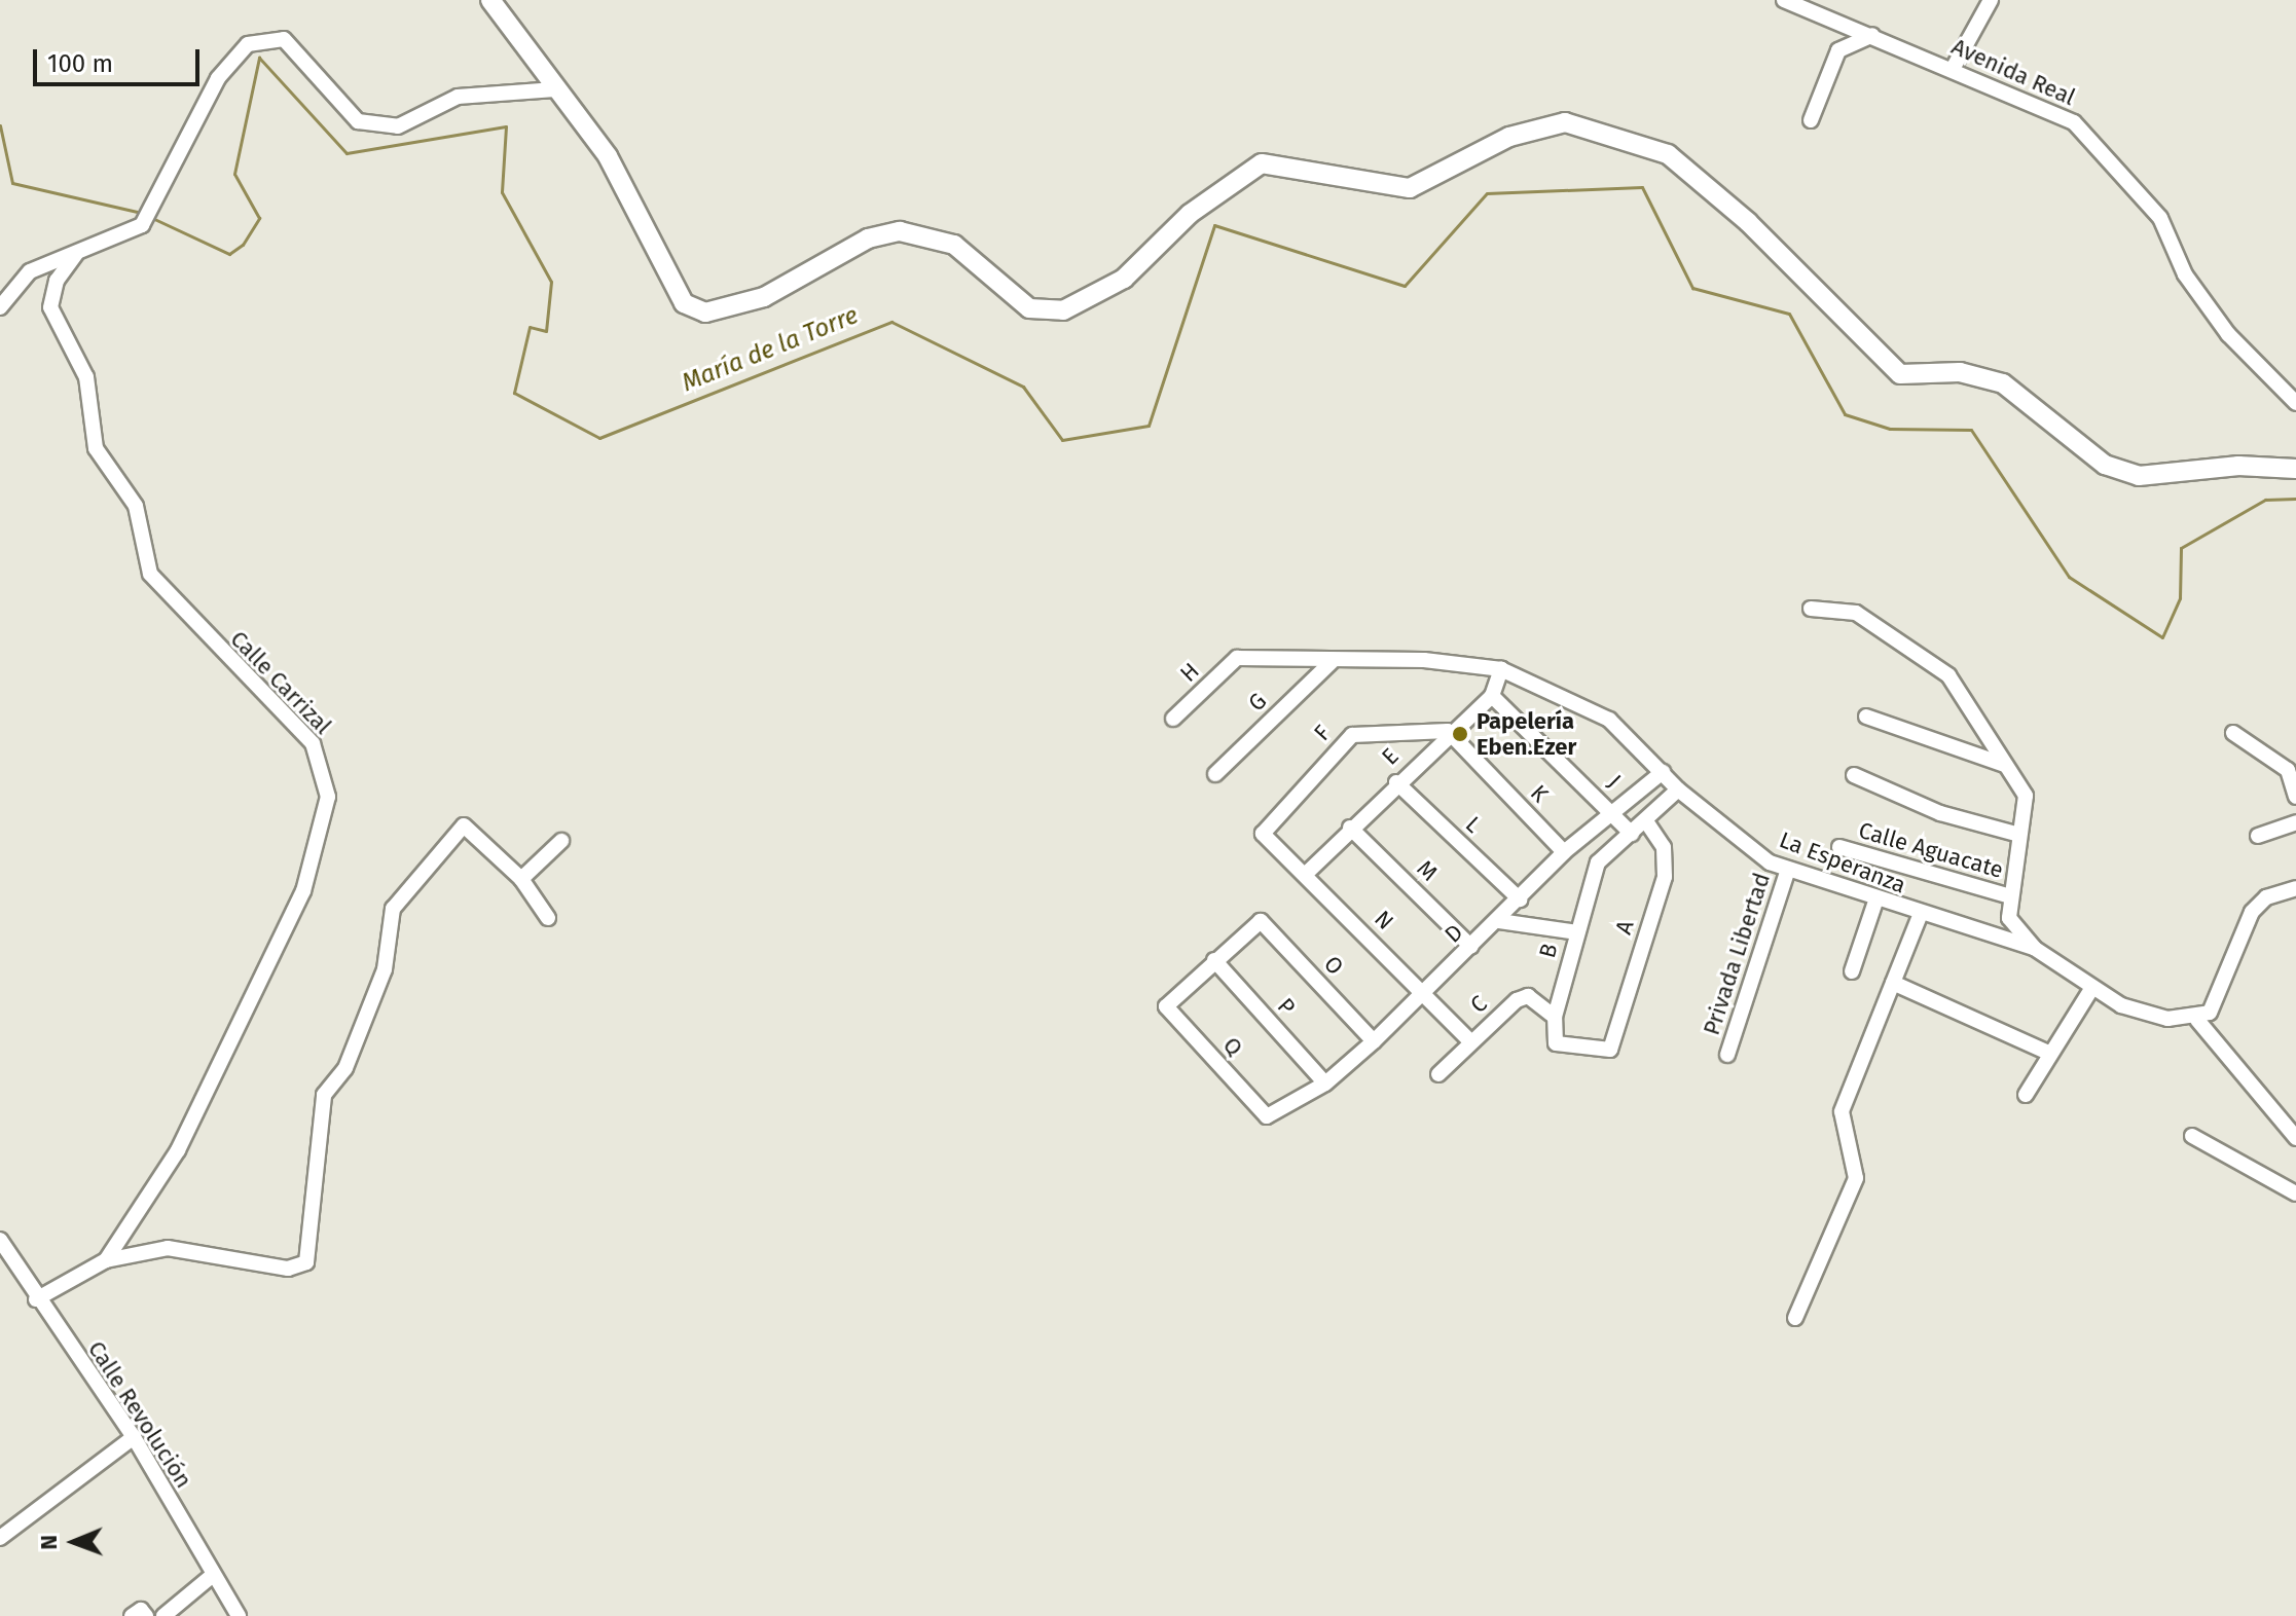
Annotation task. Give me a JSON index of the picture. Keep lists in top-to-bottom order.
{
  "streets": {
    "street": [
      "Avenida Real",
      "H",
      "Calle Carrizal",
      "G",
      "F",
      "E",
      "J",
      "K",
      "L",
      "Calle Aguacate",
      "La Esperanza",
      "M",
      "N",
      "A",
      "D",
      "B",
      "Privada Libertad",
      "O",
      "C",
      "P",
      "Q",
      "Calle Revolución"
    ]
  },
  "crossings": [
    ["H", "La Esperanza"],
    ["Calle Carrizal", "Calle Revolución"],
    ["G", "La Esperanza"],
    ["F", "E"],
    ["F", "K"],
    ["F", "N"],
    ["E", "J"],
    ["E", "K"],
    ["E", "L"],
    ["E", "M"],
    ["E", "N"],
    ["J", "D"],
    ["J", "B"],
    ["K", "D"],
    ["L", "D"],
    ["La Esperanza", "D"],
    ["La Esperanza", "Privada Libertad"],
    ["M", "D"],
    ["N", "D"],
    ["N", "C"],
    ["A", "B"],
    ["A", "C"],
    ["D", "O"],
    ["D", "P"],
    ["D", "Q"],
    ["B", "C"],
    ["O", "P"],
    ["O", "Q"],
    ["P", "Q"]
  ],
  "water": ["María de la Torre"],
  "places": ["Papelería Eben.Ezer"],
  "scale_bar": "100 m",
  "north": "left"
}
